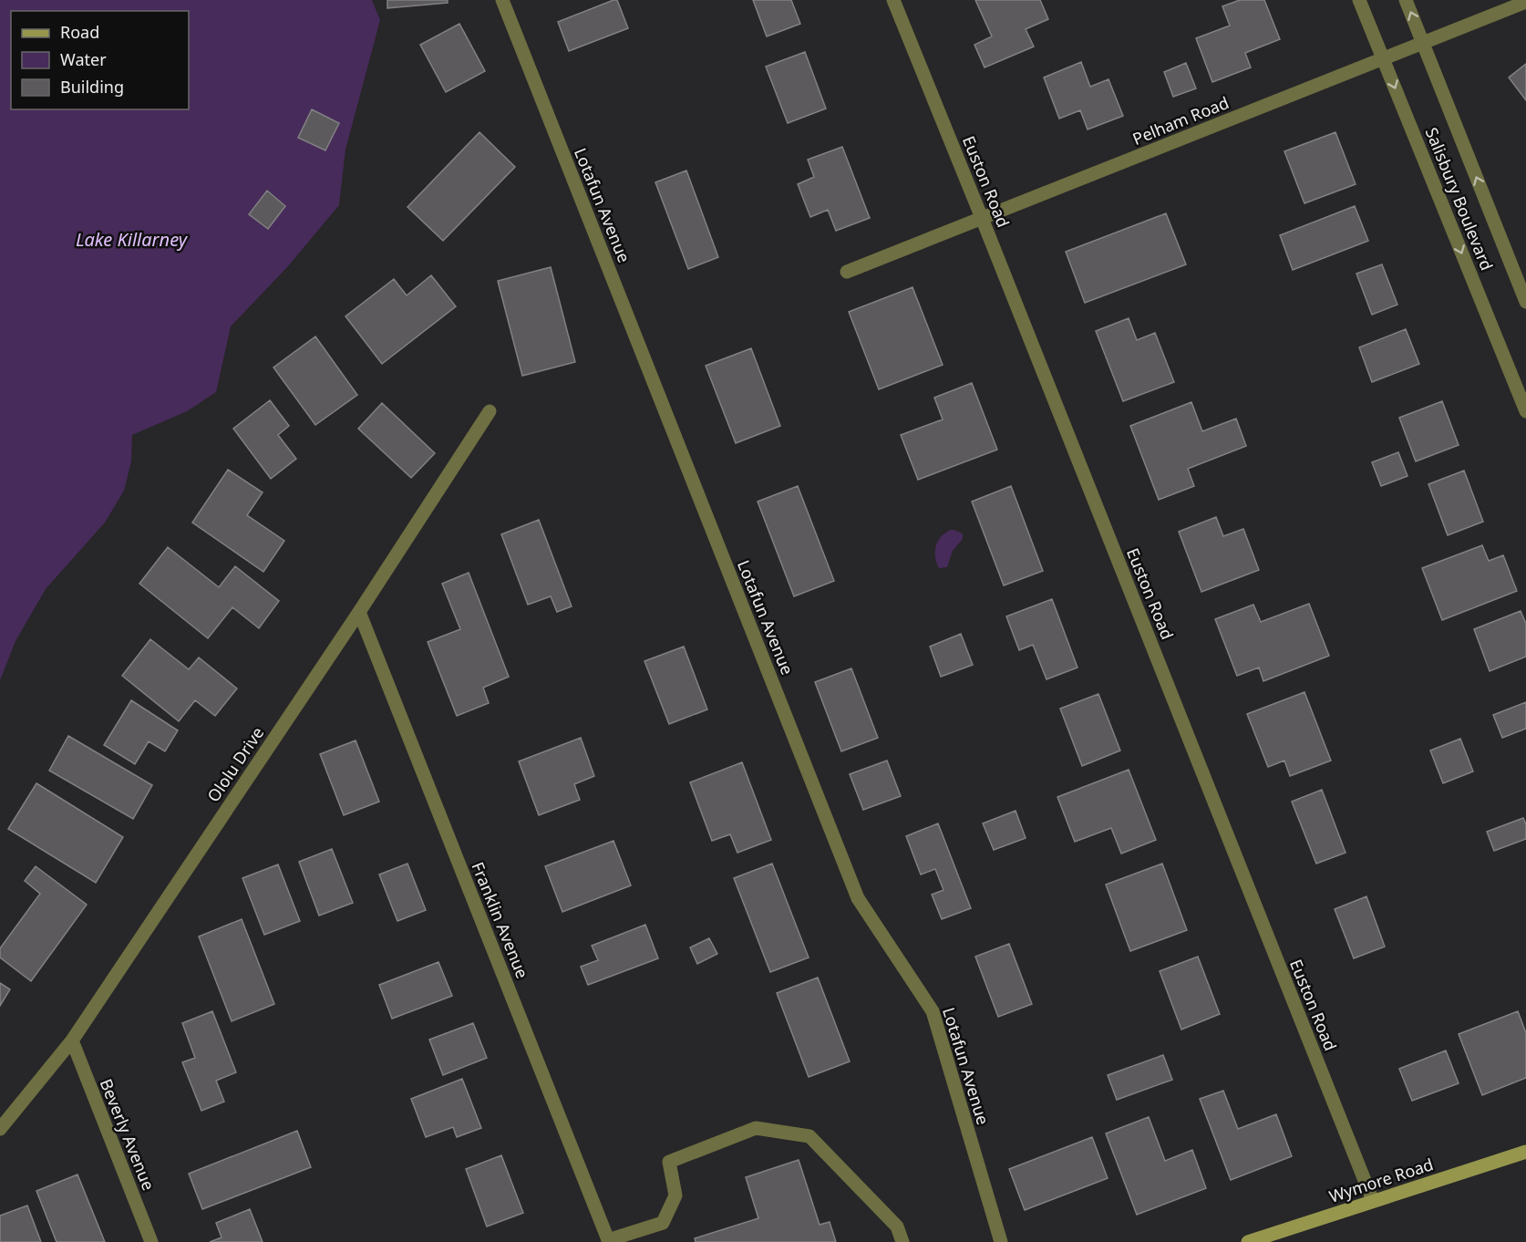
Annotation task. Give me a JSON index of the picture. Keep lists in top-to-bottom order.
{
  "streets": {
    "main road": ["Wymore Road"],
    "street": [
      "Pelham Road",
      "Euston Road",
      "Salisbury Boulevard",
      "Lotafun Avenue",
      "Ololu Drive",
      "Franklin Avenue",
      "Beverly Avenue"
    ]
  },
  "crossings": [
    ["Pelham Road", "Euston Road"],
    ["Pelham Road", "Salisbury Boulevard"],
    ["Euston Road", "Wymore Road"],
    ["Ololu Drive", "Franklin Avenue"],
    ["Ololu Drive", "Beverly Avenue"]
  ],
  "water": ["Lake Killarney"],
  "legend": ["Road", "Water", "Building"]
}
